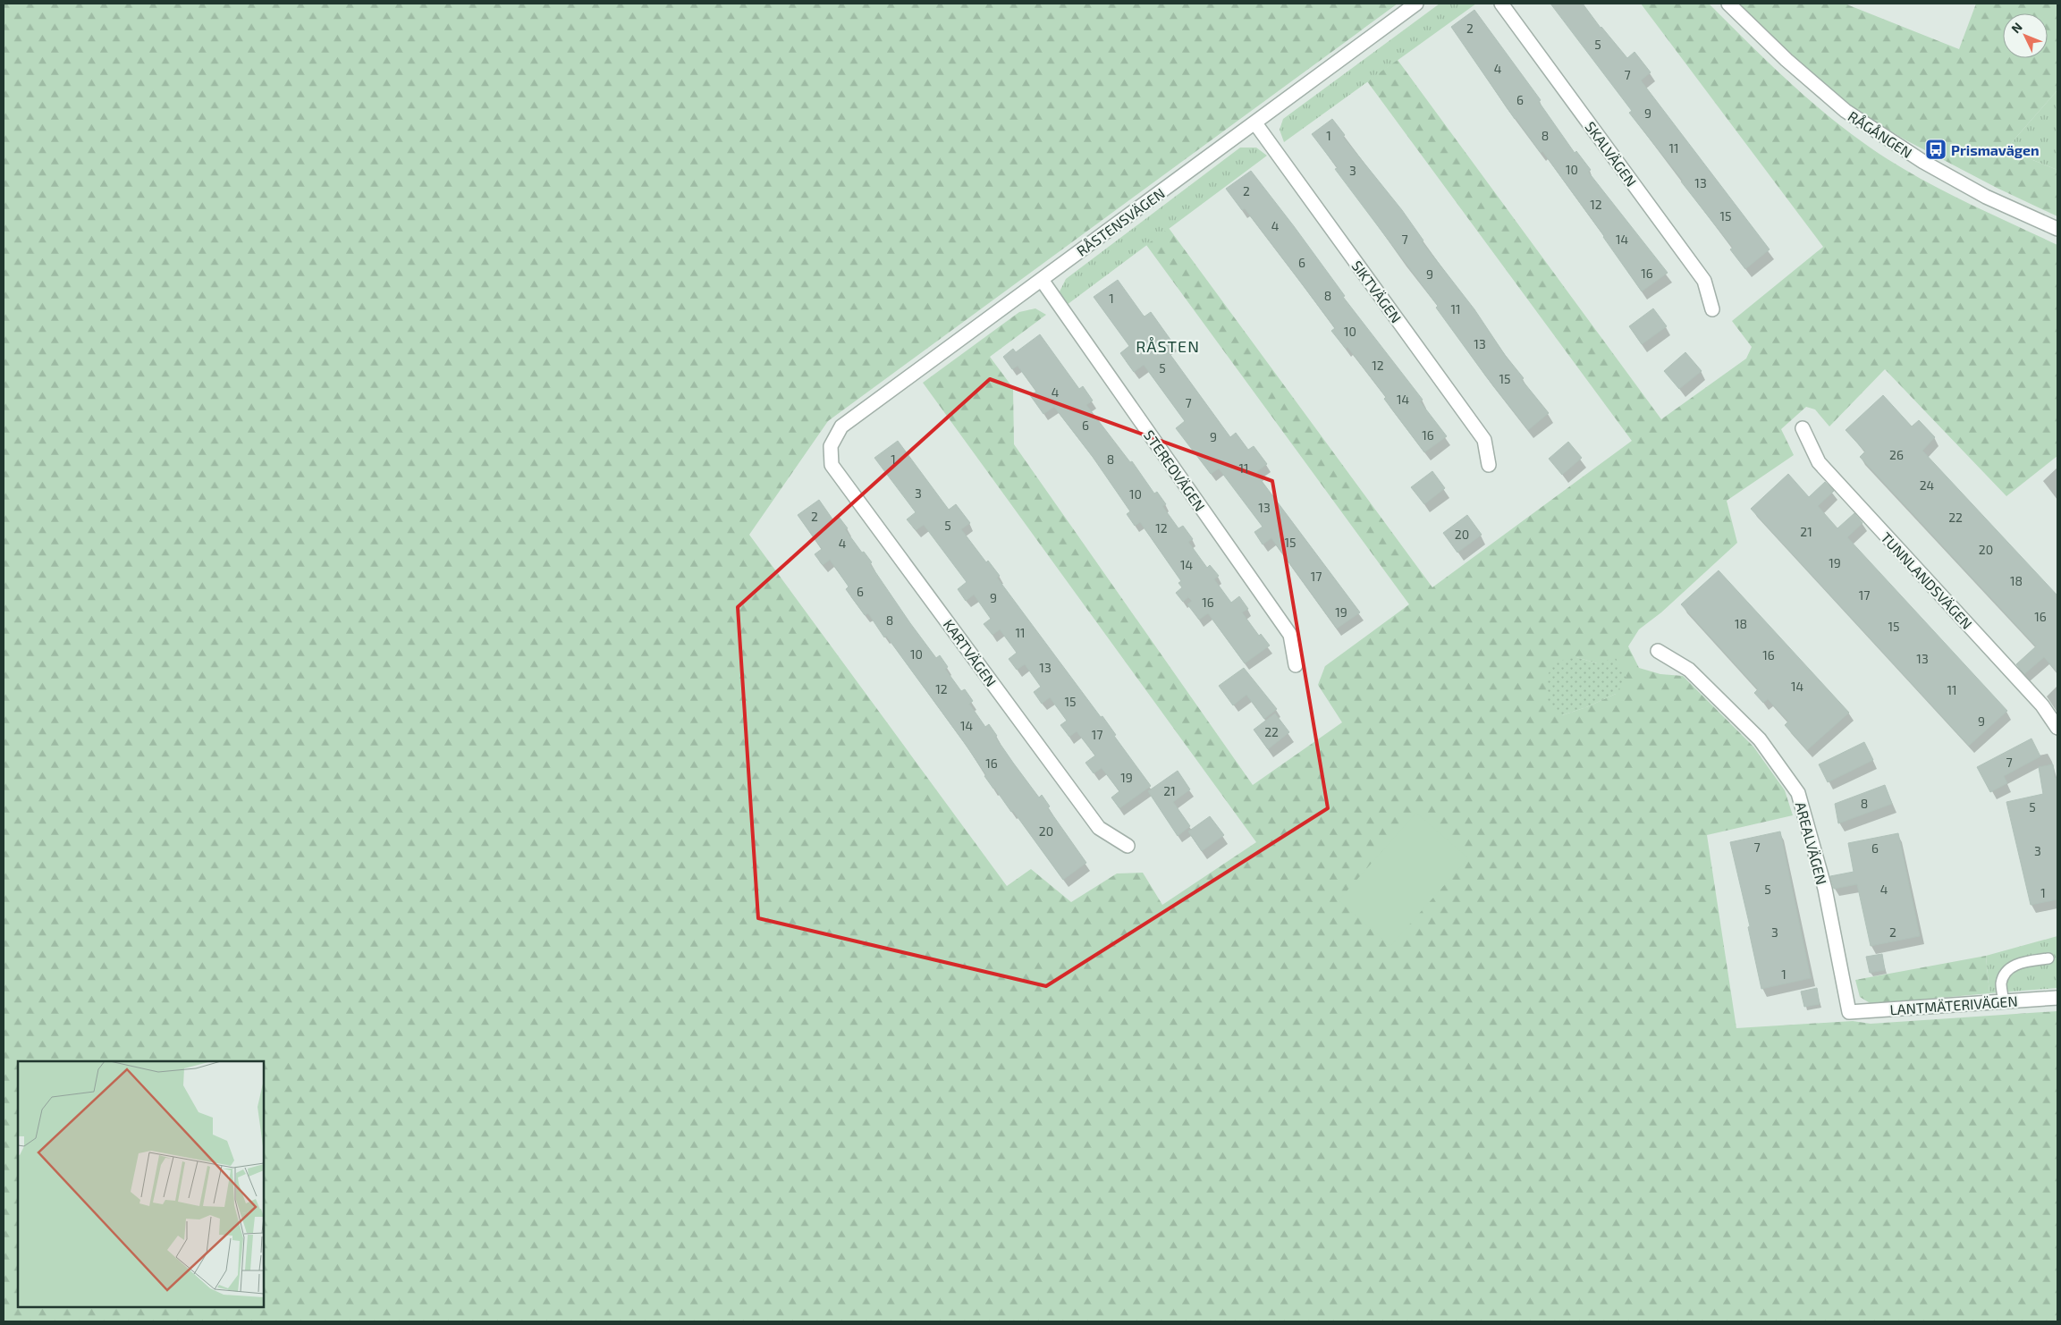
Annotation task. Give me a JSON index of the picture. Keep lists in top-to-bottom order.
{
  "streets": {
    "street": [
      "RÅGÅNGEN",
      "SKALVÄGEN",
      "RÅSTENSVÄGEN",
      "SIKTVÄGEN",
      "STEREOVÄGEN",
      "TUNNLANDSVÄGEN",
      "KARTVÄGEN",
      "AREALVÄGEN",
      "LANTMÄTERIVÄGEN"
    ]
  },
  "crossings": [
    ["RÅSTENSVÄGEN", "SIKTVÄGEN"],
    ["RÅSTENSVÄGEN", "STEREOVÄGEN"],
    ["RÅSTENSVÄGEN", "KARTVÄGEN"],
    ["AREALVÄGEN", "LANTMÄTERIVÄGEN"]
  ],
  "districts": ["RÅSTEN"],
  "places": {
    "bus stop": ["Prismavägen"]
  },
  "house_numbers": [
    "2",
    "5",
    "4",
    "7",
    "6",
    "9",
    "1",
    "8",
    "11",
    "10",
    "3",
    "13",
    "2",
    "12",
    "15",
    "4",
    "7",
    "14",
    "6",
    "16",
    "9",
    "8",
    "1",
    "11",
    "10",
    "13",
    "12",
    "5",
    "15",
    "4",
    "14",
    "7",
    "6",
    "16",
    "9",
    "26",
    "1",
    "8",
    "11",
    "24",
    "3",
    "10",
    "13",
    "2",
    "22",
    "5",
    "12",
    "21",
    "20",
    "15",
    "4",
    "20",
    "19",
    "14",
    "17",
    "18",
    "6",
    "17",
    "9",
    "16",
    "19",
    "16",
    "8",
    "18",
    "15",
    "11",
    "10",
    "16",
    "13",
    "13",
    "14",
    "12",
    "11",
    "15",
    "9",
    "14",
    "22",
    "17",
    "7",
    "16",
    "19",
    "21",
    "8",
    "5",
    "20",
    "7",
    "6",
    "3",
    "5",
    "4",
    "1",
    "3",
    "2",
    "1"
  ],
  "north": "top left"
}
